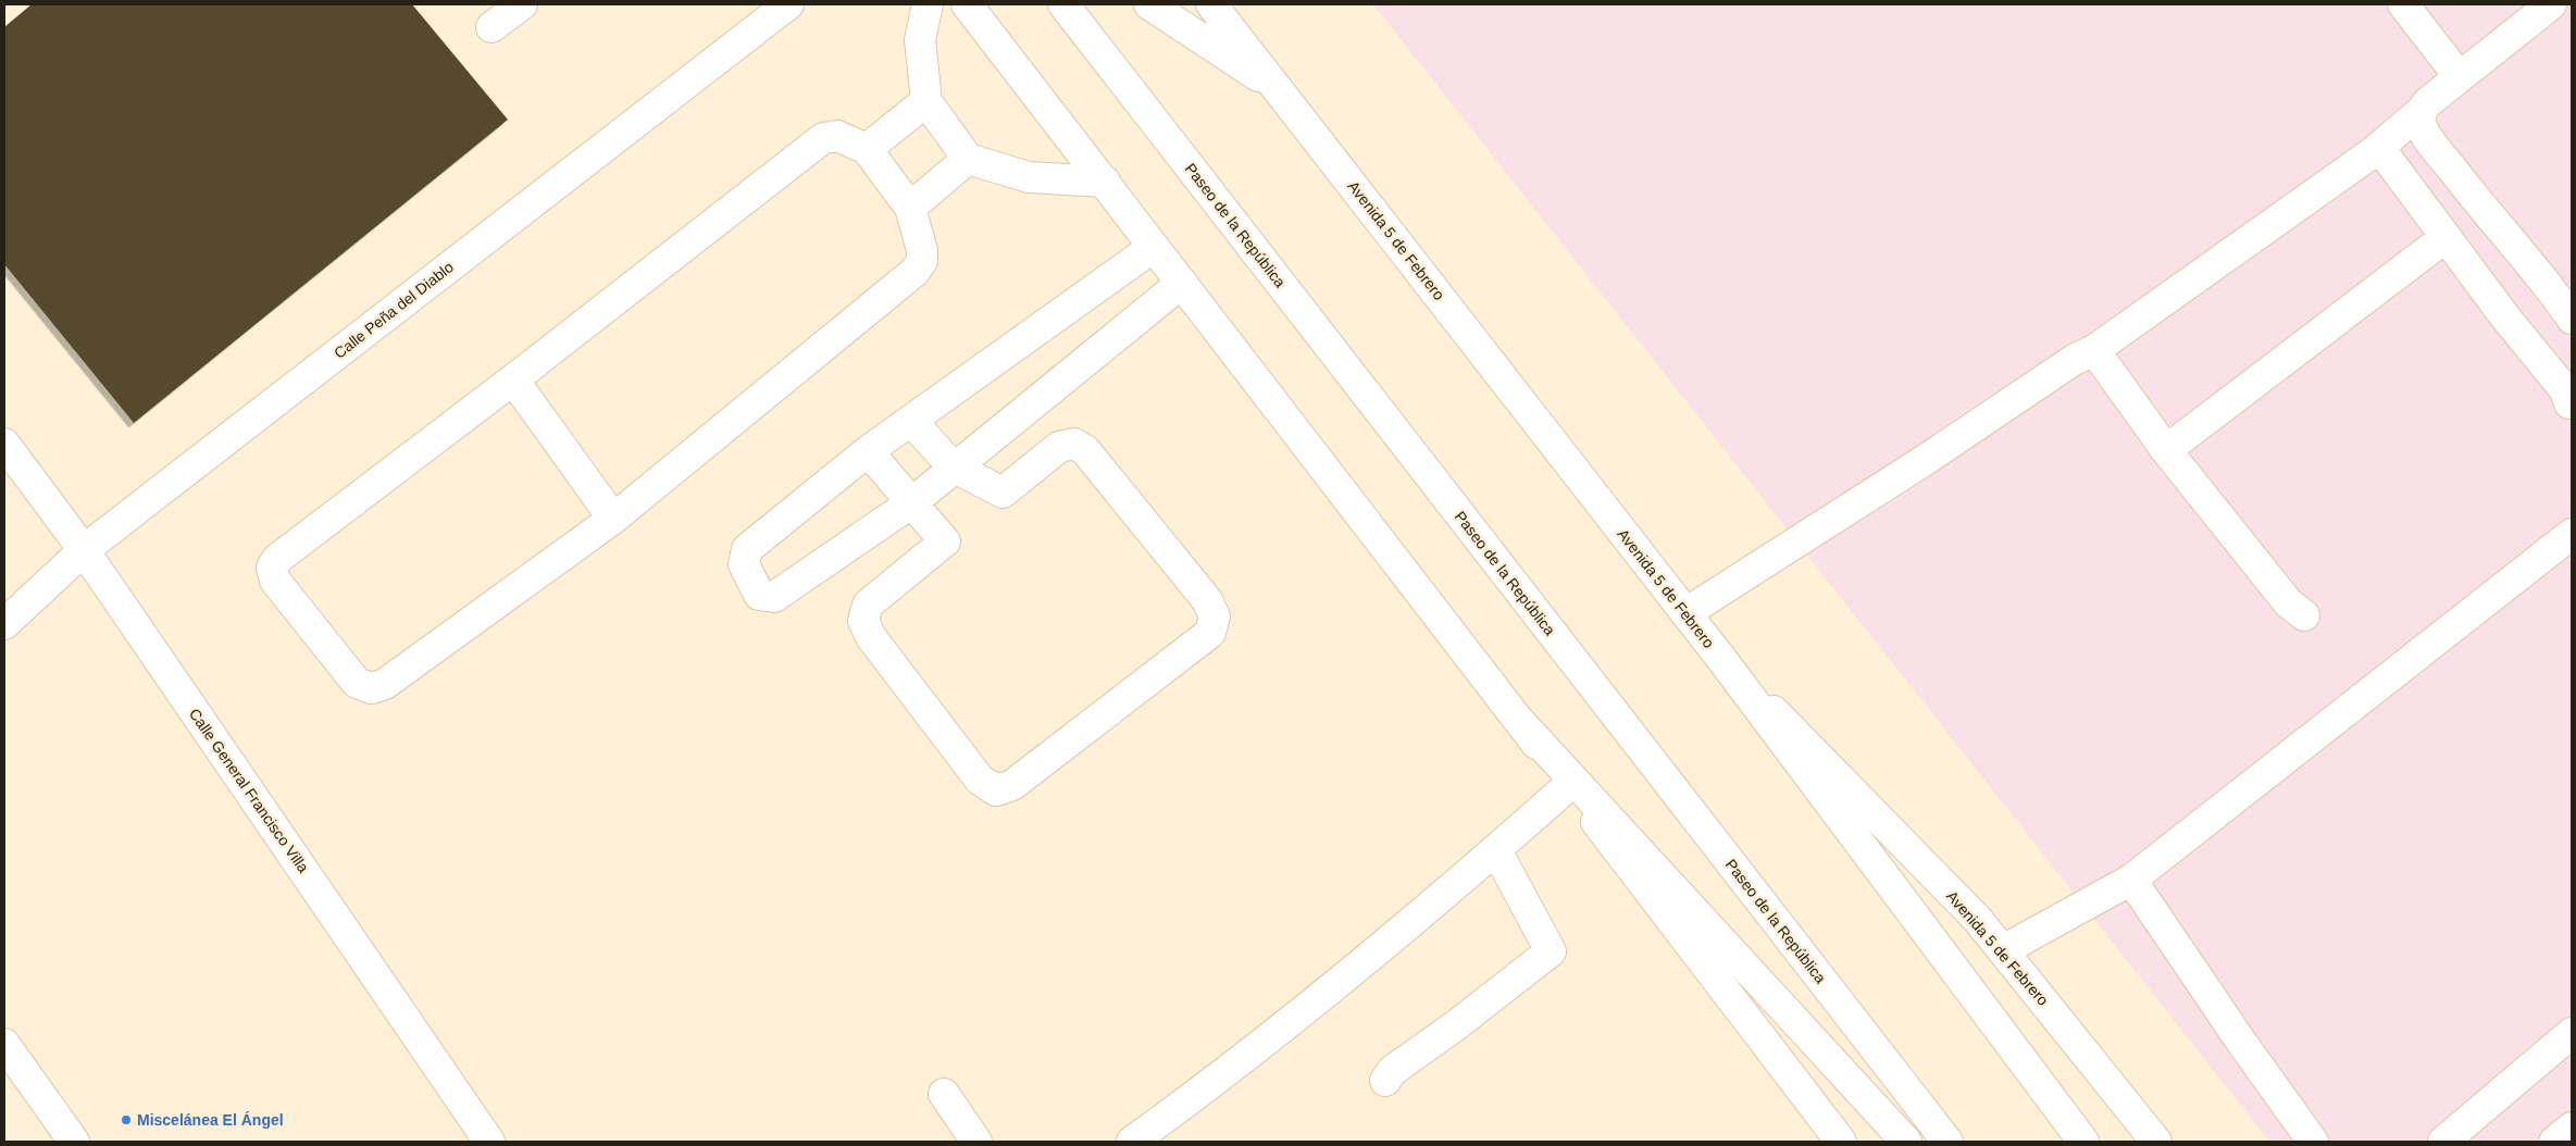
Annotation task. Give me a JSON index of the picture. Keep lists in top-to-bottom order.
{
  "streets": {
    "main road": [
      "Paseo de la República",
      "Avenida 5 de Febrero",
      "Calle Peña del Diablo",
      "Calle General Francisco Villa"
    ]
  },
  "crossings": [
    ["Calle Peña del Diablo", "Calle General Francisco Villa"]
  ],
  "places": ["Miscelánea El Ángel"]
}
